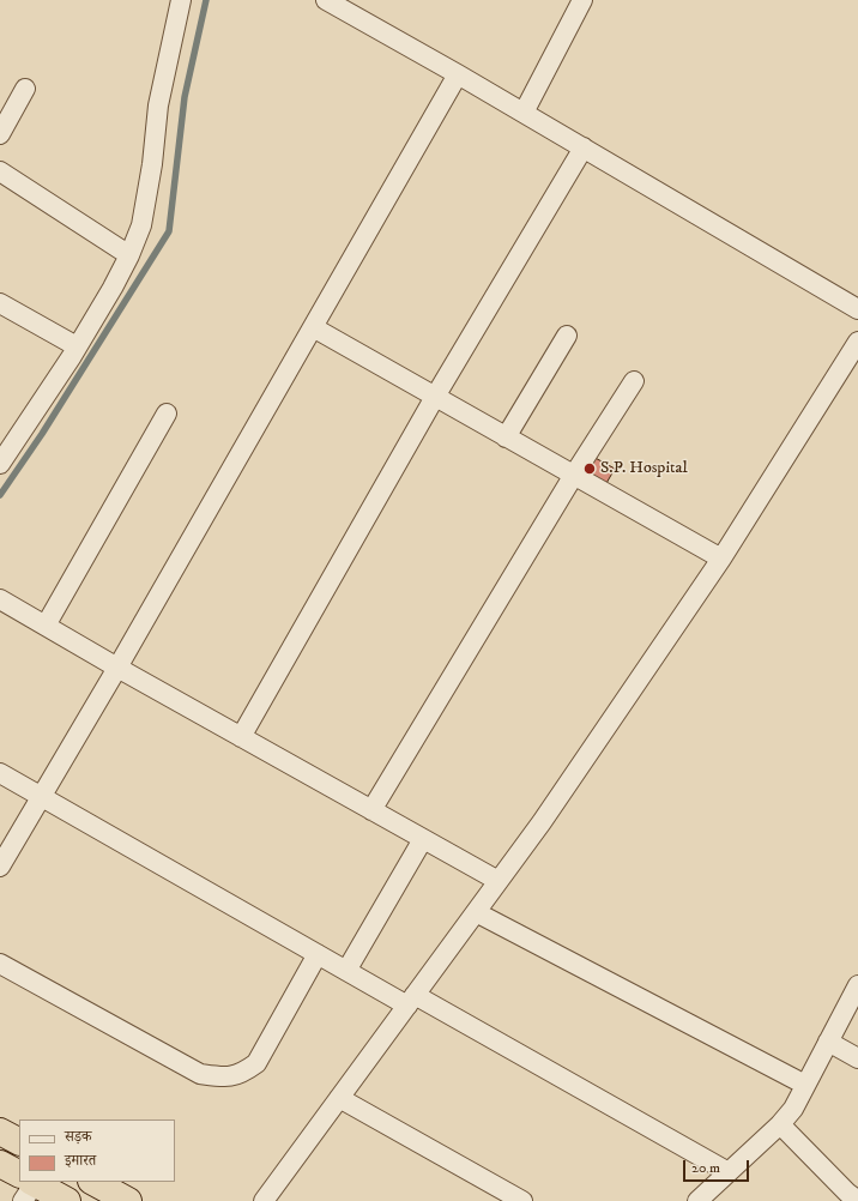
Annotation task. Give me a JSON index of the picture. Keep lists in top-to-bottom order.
{
  "places": ["S.P. Hospital"],
  "legend": ["सड़क", "इमारत"],
  "scale_bar": "20 m"
}
